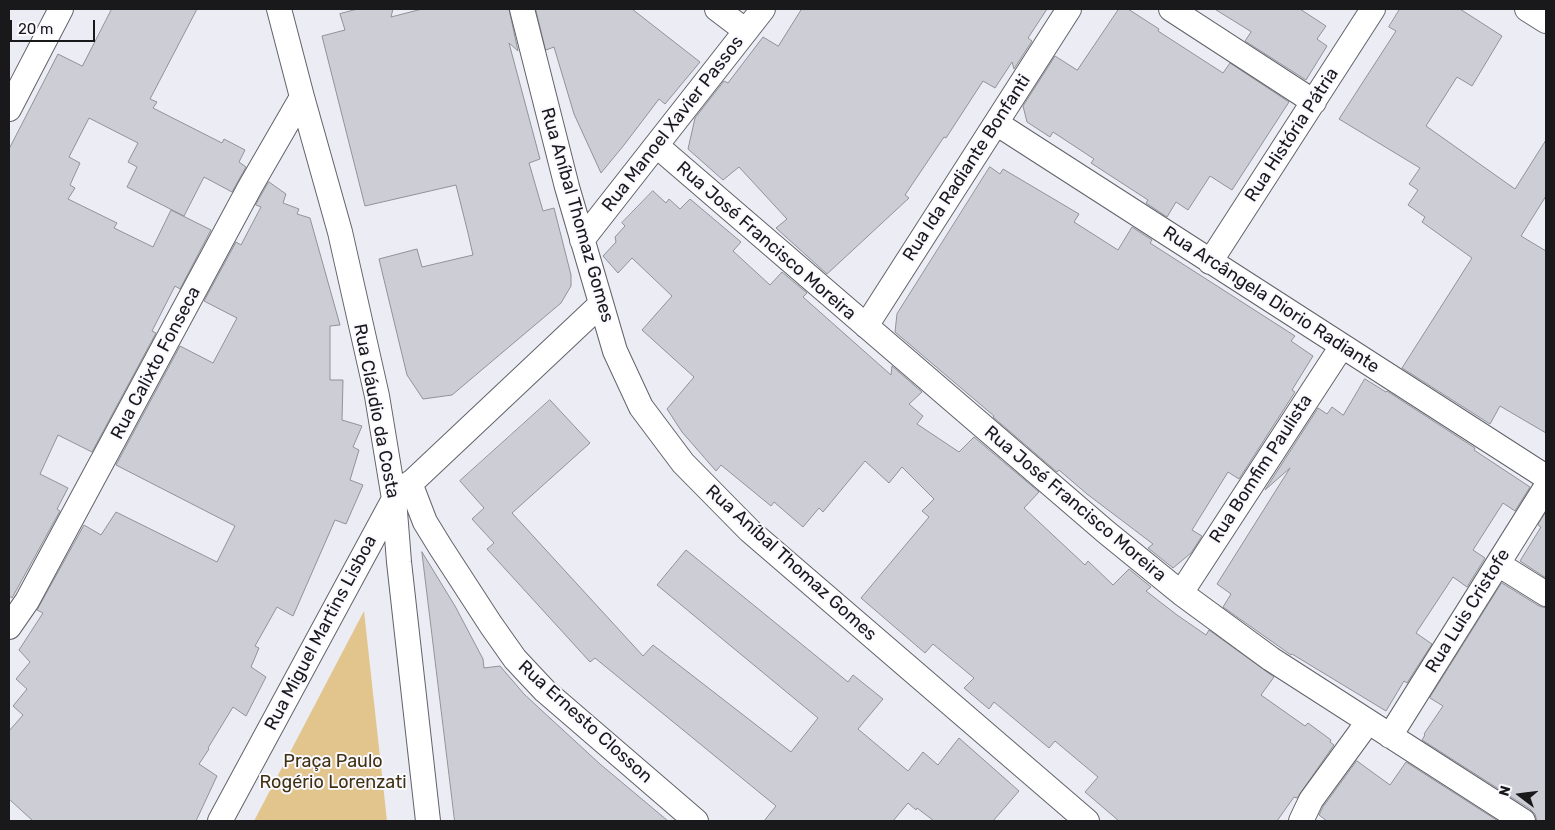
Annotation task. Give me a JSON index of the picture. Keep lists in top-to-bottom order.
{
  "streets": {
    "street": [
      "Rua Manoel Xavier Passos",
      "Rua História Pátria",
      "Rua Ida Radiante Bonfanti",
      "Rua Aníbal Thomaz Gomes",
      "Rua José Francisco Moreira",
      "Rua Arcângela Diorio Radiante",
      "Rua Calixto Fonseca",
      "Rua Cláudio da Costa",
      "Rua Bomfim Paulista",
      "Rua Luis Cristofe",
      "Rua Miguel Martins Lisboa",
      "Rua Ernesto Closson"
    ]
  },
  "crossings": [
    ["Rua Manoel Xavier Passos", "Rua Aníbal Thomaz Gomes"],
    ["Rua Manoel Xavier Passos", "Rua José Francisco Moreira"],
    ["Rua História Pátria", "Rua Arcângela Diorio Radiante"],
    ["Rua Ida Radiante Bonfanti", "Rua José Francisco Moreira"],
    ["Rua Ida Radiante Bonfanti", "Rua Arcângela Diorio Radiante"],
    ["Rua Aníbal Thomaz Gomes", "Rua Miguel Martins Lisboa"],
    ["Rua José Francisco Moreira", "Rua Bomfim Paulista"],
    ["Rua José Francisco Moreira", "Rua Luis Cristofe"],
    ["Rua Arcângela Diorio Radiante", "Rua Bomfim Paulista"],
    ["Rua Calixto Fonseca", "Rua Cláudio da Costa"],
    ["Rua Cláudio da Costa", "Rua Miguel Martins Lisboa"],
    ["Rua Cláudio da Costa", "Rua Ernesto Closson"],
    ["Rua Miguel Martins Lisboa", "Rua Ernesto Closson"]
  ],
  "parks": ["Praça Paulo Rogério Lorenzati"],
  "scale_bar": "20 m",
  "north": "left"
}
